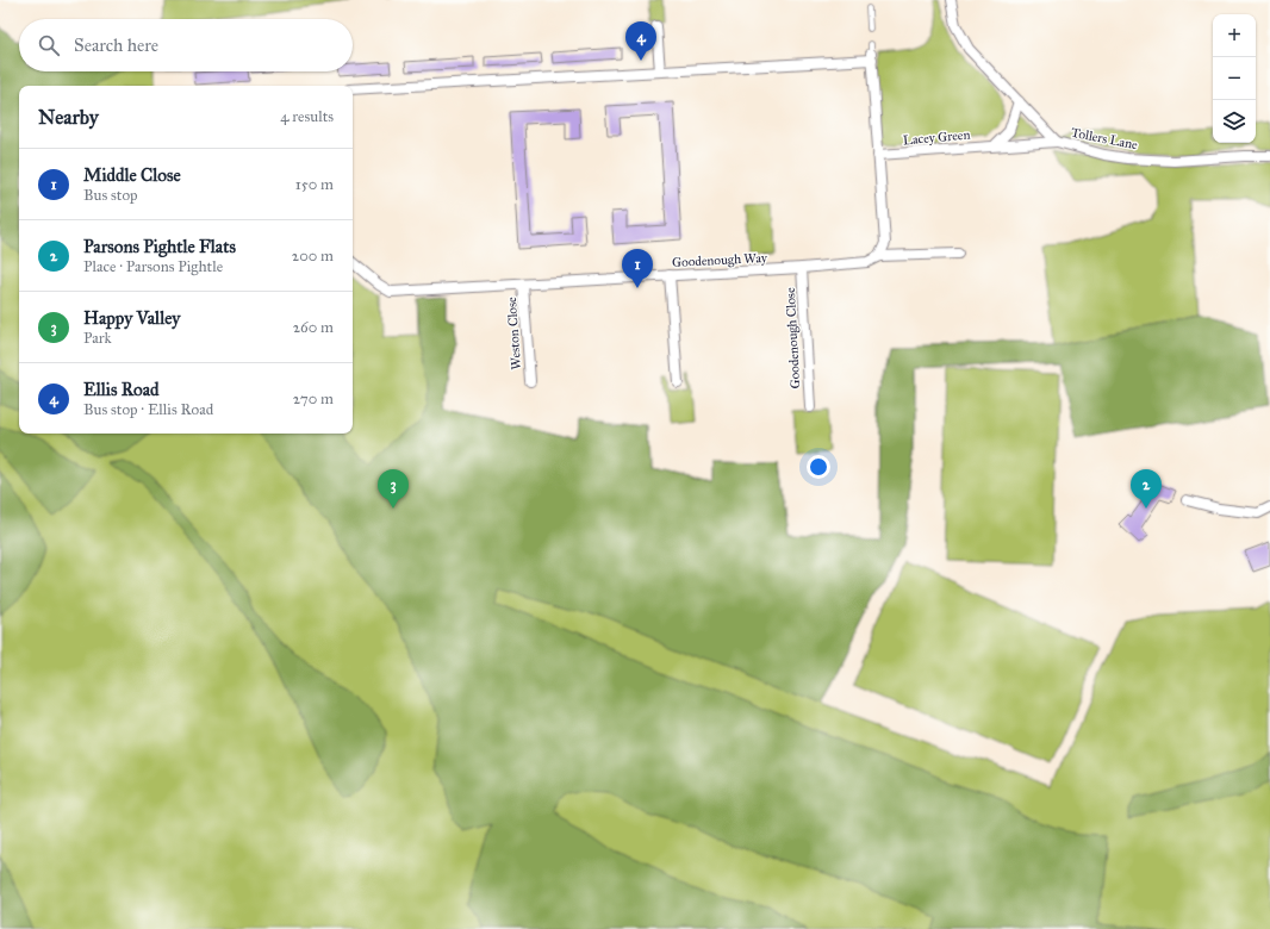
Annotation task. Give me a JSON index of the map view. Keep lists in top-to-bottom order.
{
  "streets": {
    "street": [
      "Lacey Green",
      "Tollers Lane",
      "Goodenough Way",
      "Weston Close",
      "Goodenough Close"
    ]
  },
  "crossings": [
    ["Lacey Green", "Tollers Lane"],
    ["Goodenough Way", "Weston Close"],
    ["Goodenough Way", "Goodenough Close"]
  ],
  "page": {
    "map_buttons": ["+", "−"],
    "search": "Search here",
    "pins": [
      "4",
      "1",
      "2",
      "3"
    ],
    "heading": ["Nearby", "4 results"],
    "list": [
      {
        "mark": "1",
        "name": "Middle Close",
        "note": "Bus stop",
        "value": "150 m"
      },
      {
        "mark": "2",
        "name": "Parsons Pightle Flats",
        "note": "Place · Parsons Pightle",
        "value": "200 m"
      },
      {
        "mark": "3",
        "name": "Happy Valley",
        "note": "Park",
        "value": "260 m"
      },
      {
        "mark": "4",
        "name": "Ellis Road",
        "note": "Bus stop · Ellis Road",
        "value": "270 m"
      }
    ]
  }
}
